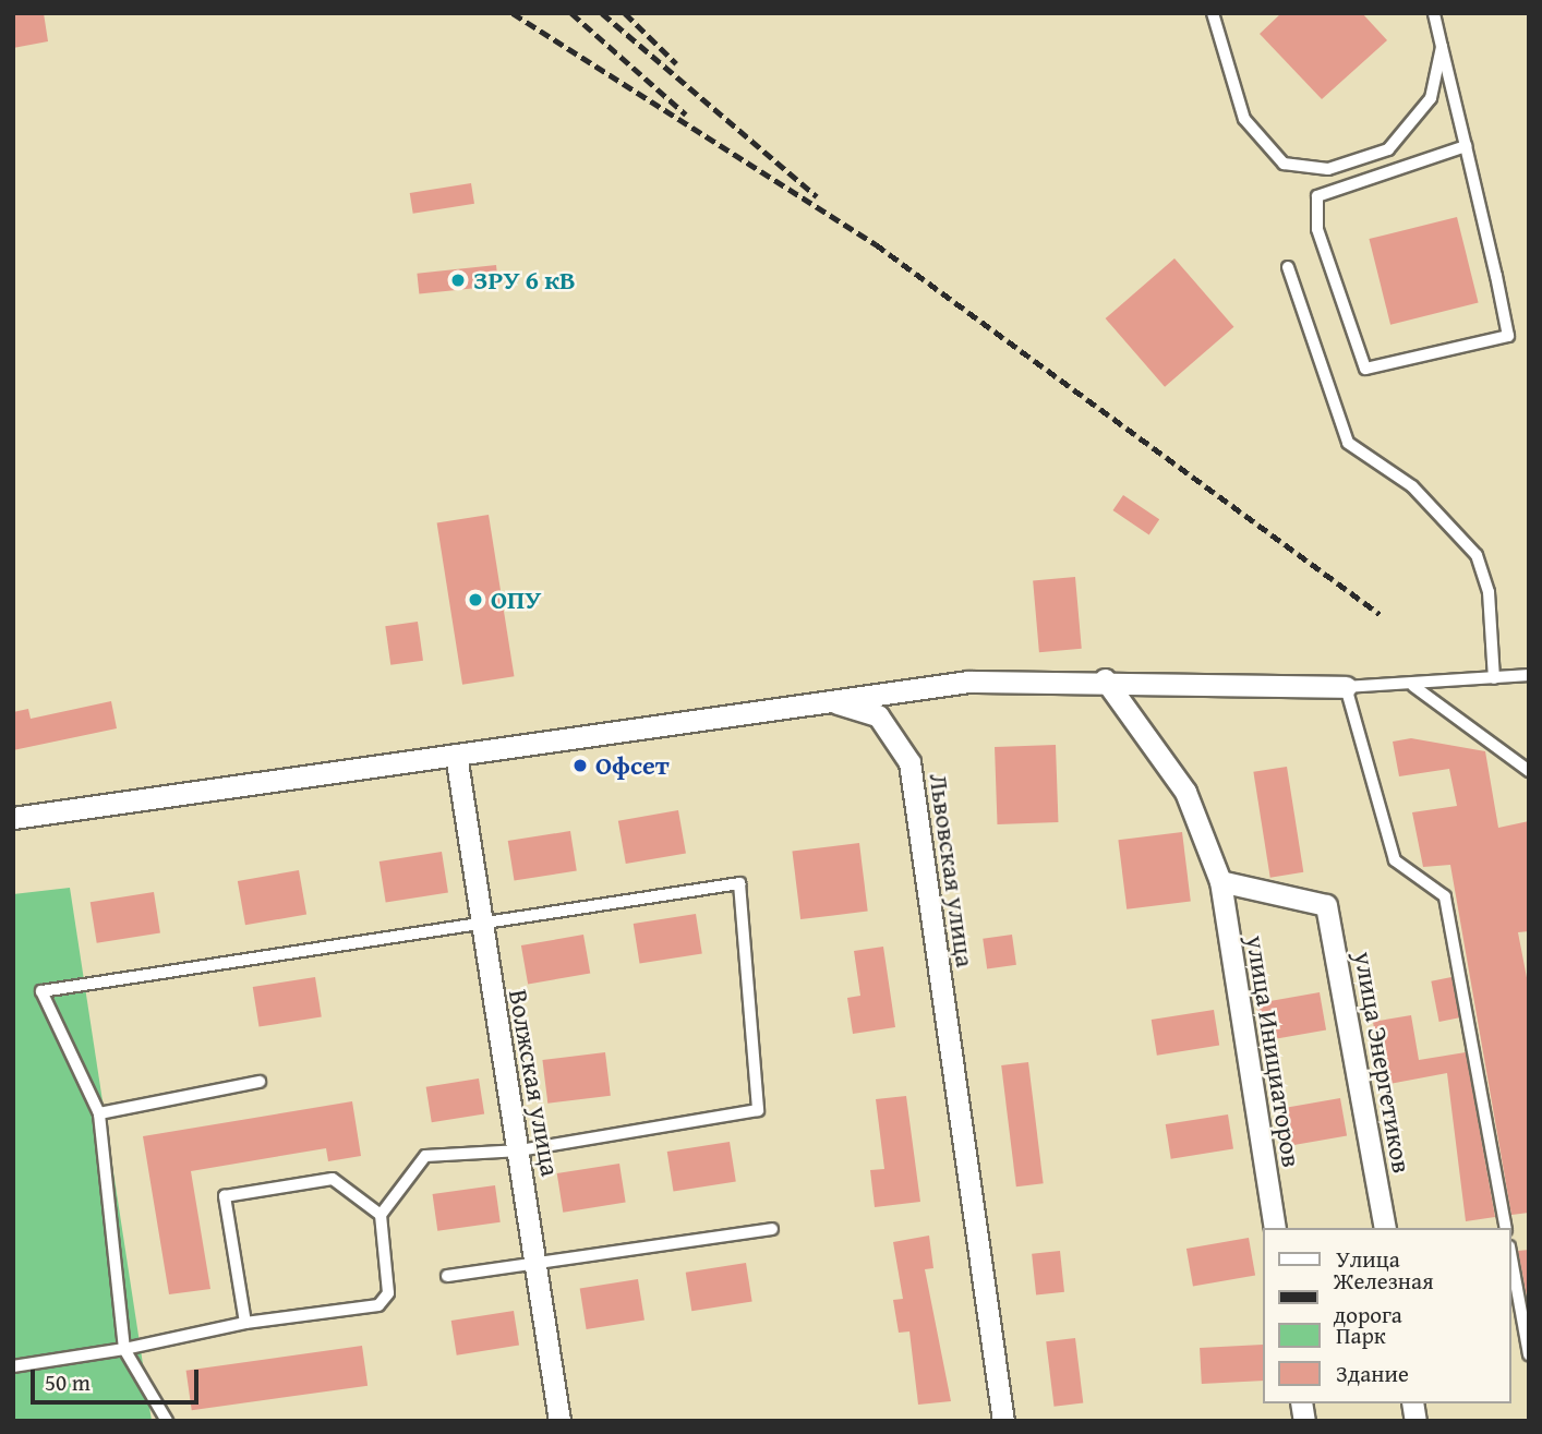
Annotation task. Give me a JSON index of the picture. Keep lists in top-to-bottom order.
{
  "streets": {
    "street": [
      "Львовская улица",
      "улица Инициаторов",
      "улица Энергетиков",
      "Волжская улица"
    ]
  },
  "crossings": [
    ["Львовская улица", "Волжская улица"],
    ["улица Инициаторов", "улица Энергетиков"]
  ],
  "places": ["ЗРУ 6 кВ", "ОПУ", "Офсет"],
  "legend": [
    "Улица",
    "Железная дорога",
    "Парк",
    "Здание"
  ],
  "scale_bar": "50 m"
}
